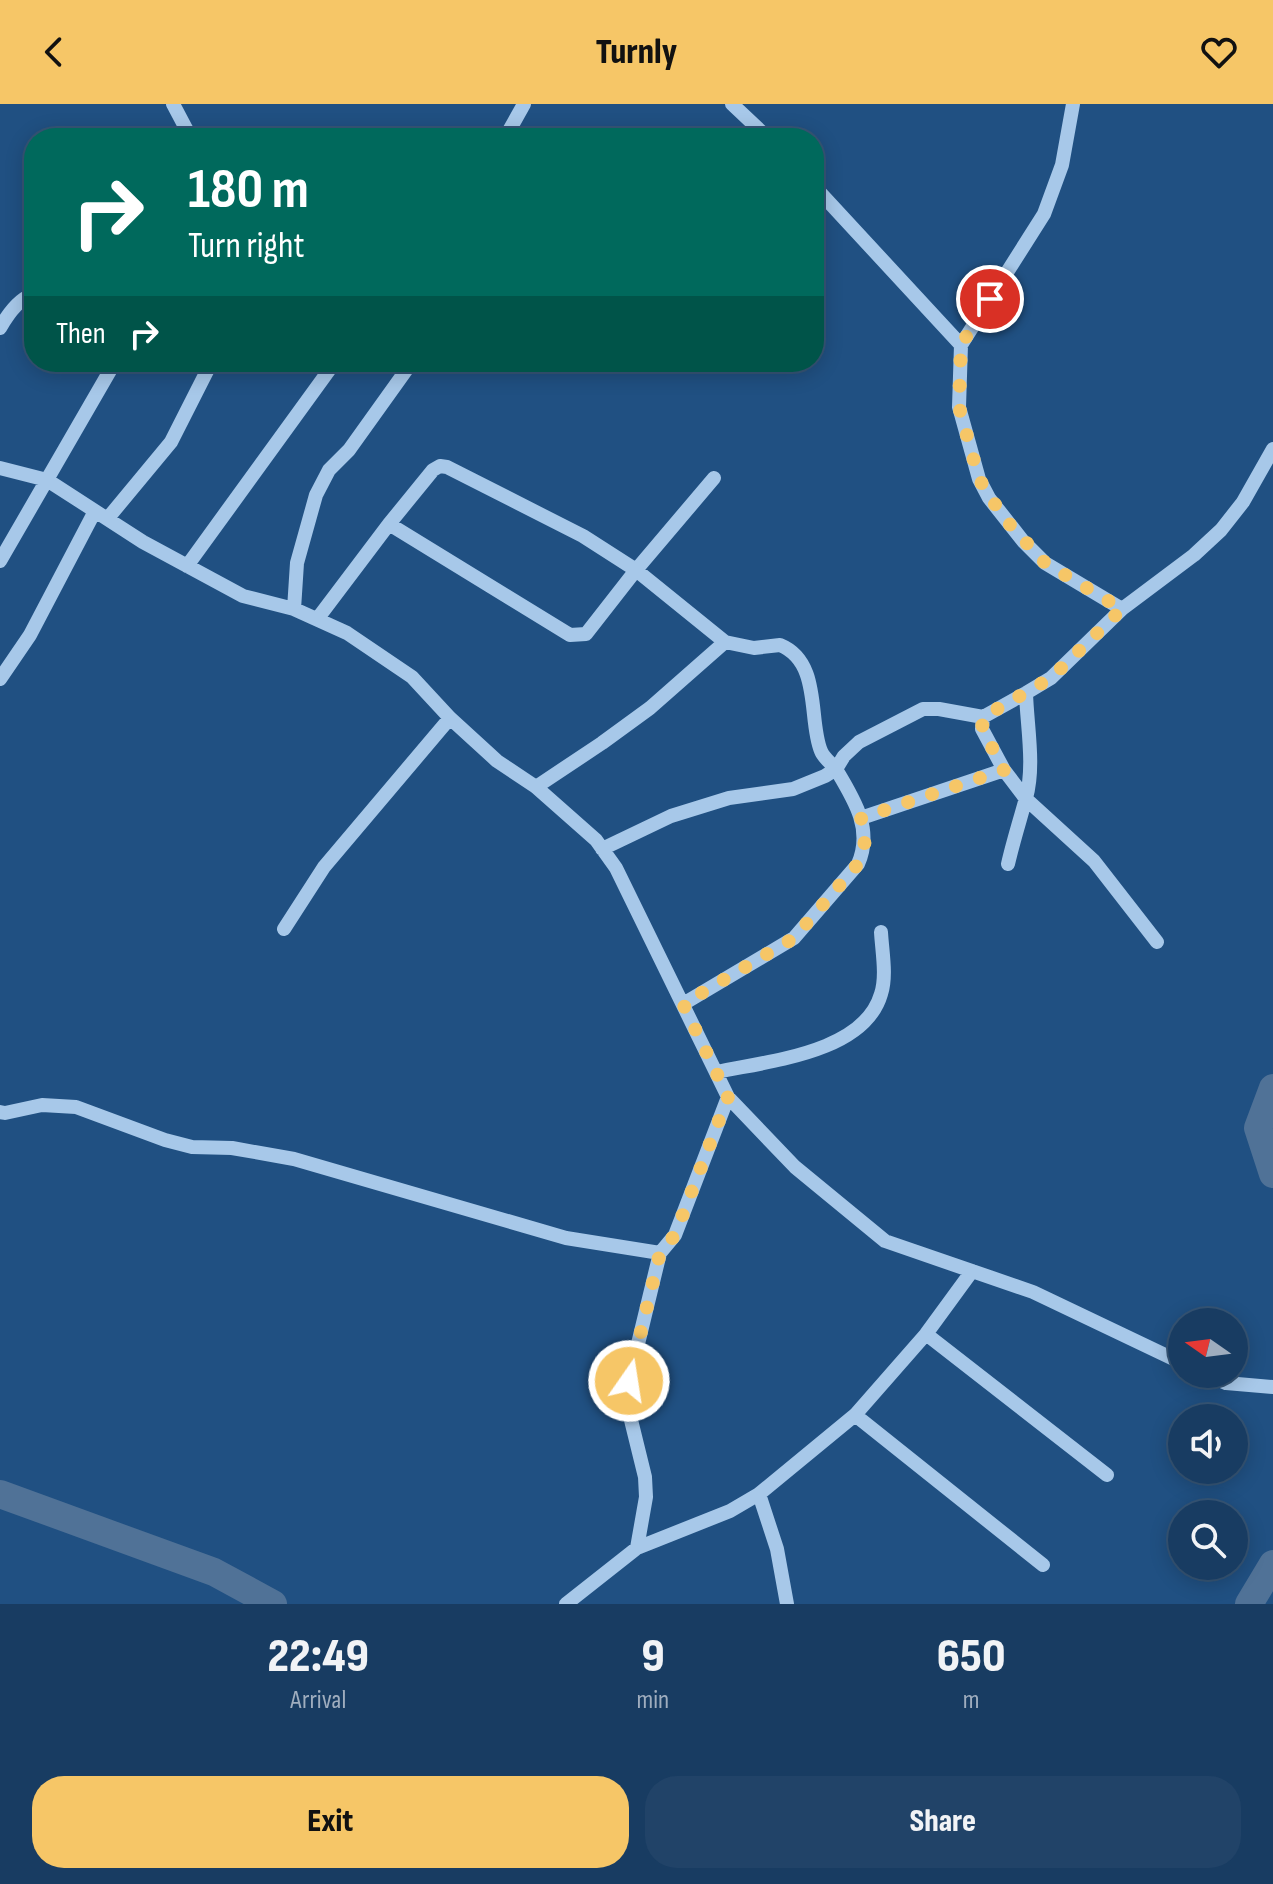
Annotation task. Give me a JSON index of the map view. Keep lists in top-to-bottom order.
{
  "north": "left",
  "page": {
    "header": "Turnly",
    "turn": ["180 m", "Turn right"],
    "then": "Then",
    "eta": [
      "22:49",
      "Arrival",
      "9",
      "min",
      "650",
      "m"
    ],
    "buttons": ["Exit", "Share"]
  }
}
